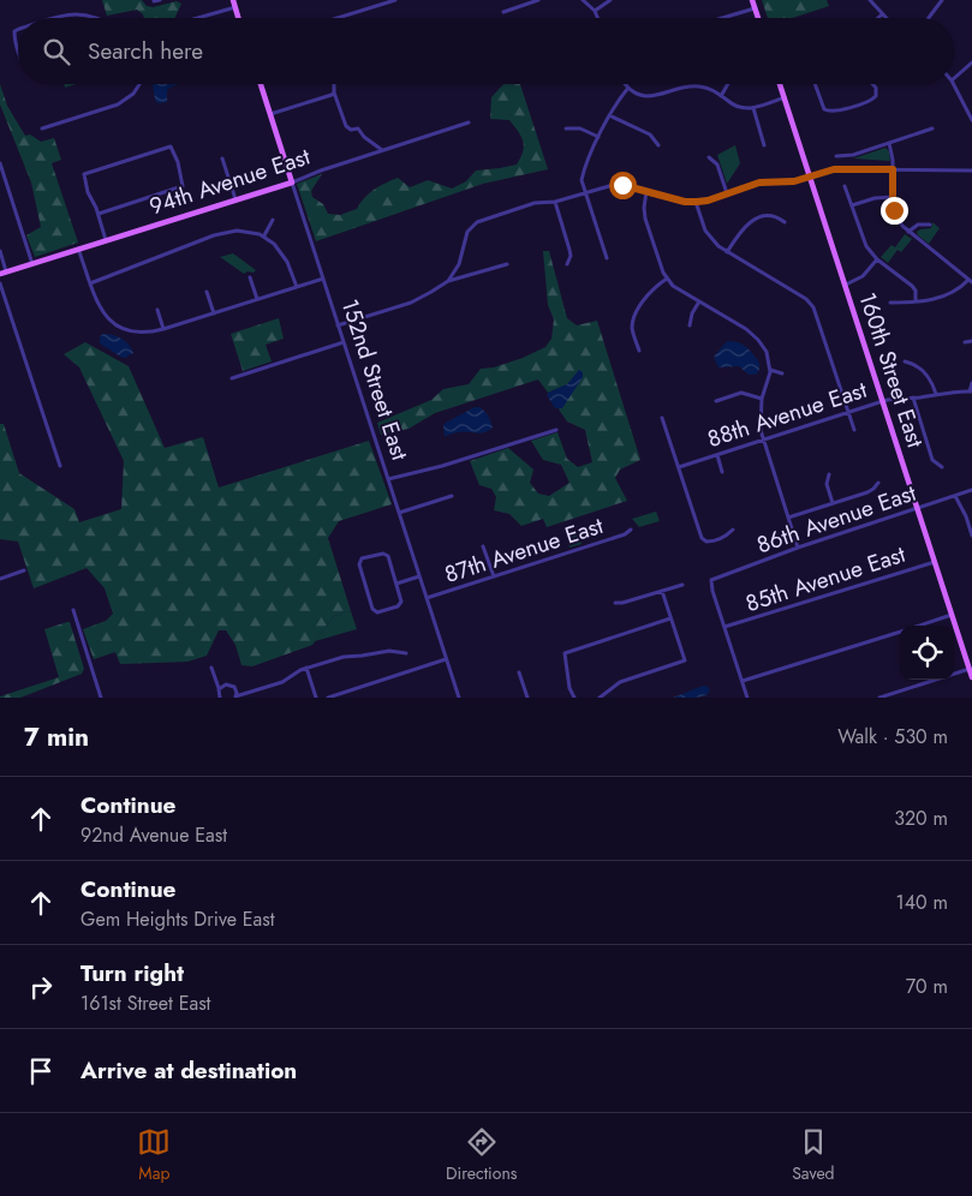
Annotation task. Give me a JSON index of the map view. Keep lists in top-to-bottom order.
{
  "streets": {
    "main road": ["94th Avenue East", "160th Street East", "152nd Street East"],
    "street": [
      "88th Avenue East",
      "86th Avenue East",
      "87th Avenue East",
      "85th Avenue East"
    ]
  },
  "crossings": [
    ["94th Avenue East", "152nd Street East"],
    ["160th Street East", "88th Avenue East"],
    ["160th Street East", "86th Avenue East"],
    ["160th Street East", "85th Avenue East"],
    ["152nd Street East", "87th Avenue East"],
    ["86th Avenue East", "85th Avenue East"]
  ],
  "page": {
    "search": "Search here",
    "heading": ["7 min", "Walk · 530 m"],
    "list": [
      ["Continue", "92nd Avenue East", "320 m"],
      ["Continue", "Gem Heights Drive East", "140 m"],
      ["Turn right", "161st Street East", "70 m"],
      "Arrive at destination"
    ],
    "nav": ["Map", "Directions", "Saved"]
  }
}
